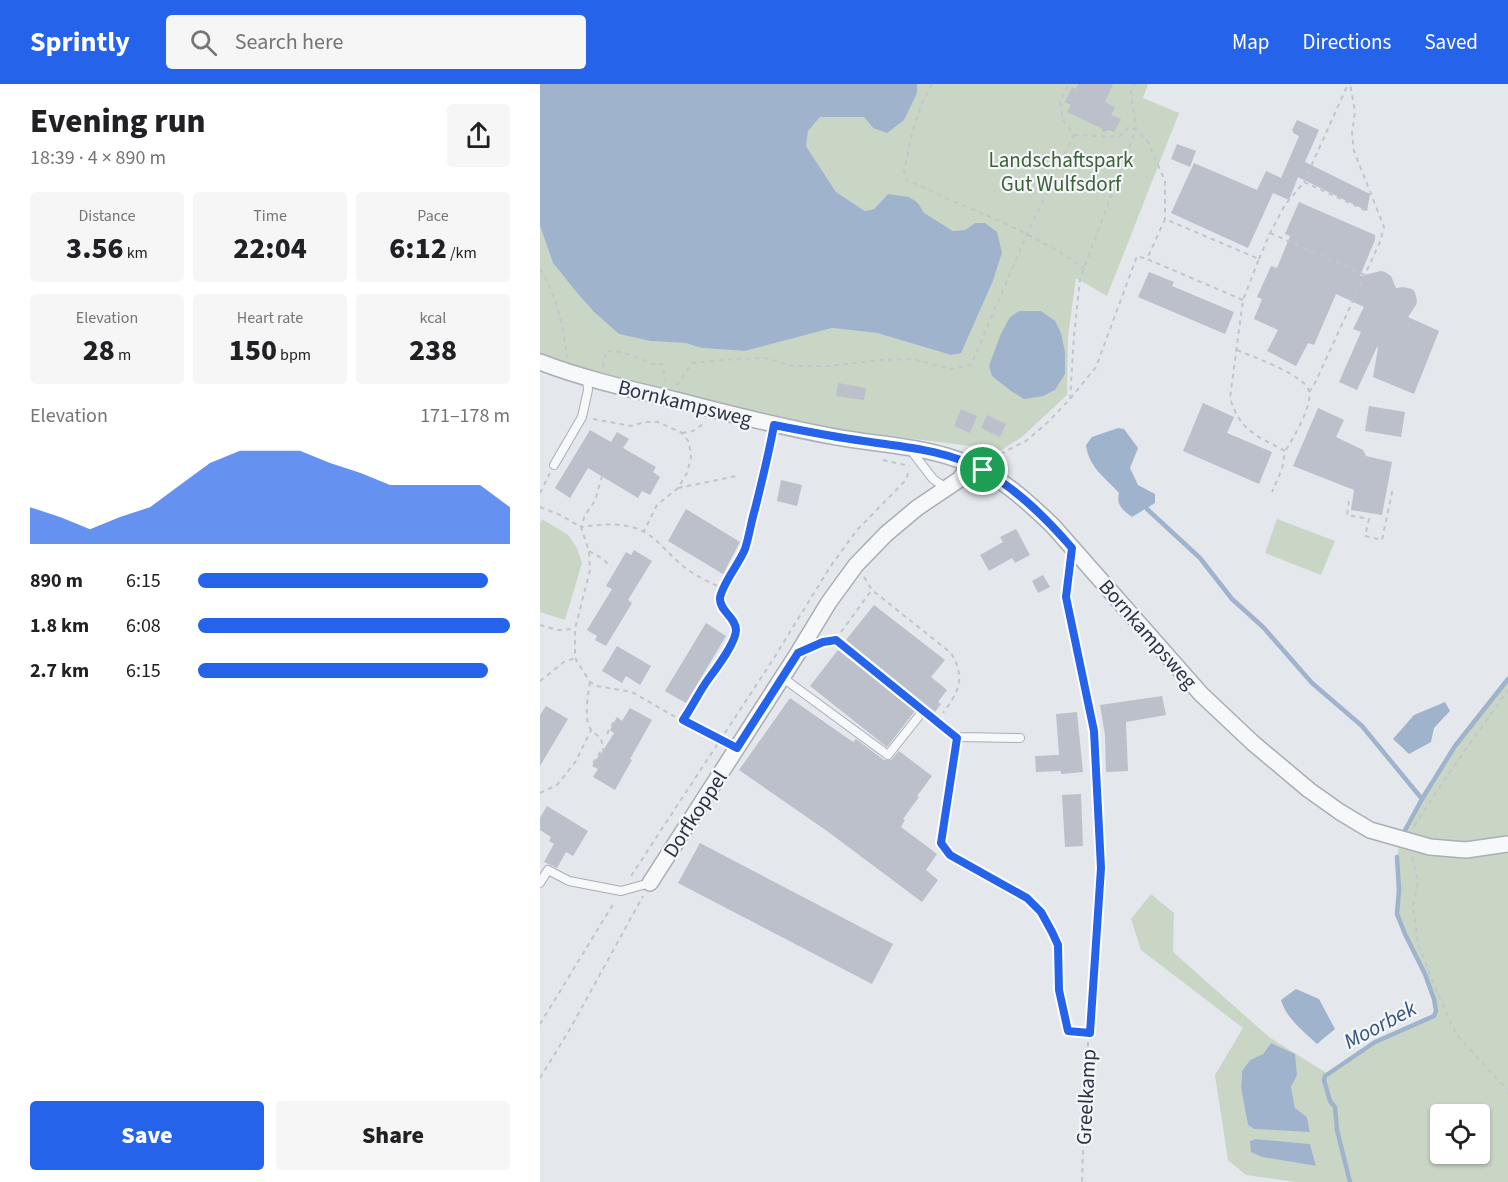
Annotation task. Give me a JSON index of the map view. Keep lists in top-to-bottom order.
{
  "streets": {
    "street": ["Bornkampsweg", "Dorfkoppel"],
    "path": ["Greelkamp"]
  },
  "crossings": [
    ["Bornkampsweg", "Dorfkoppel"],
    ["Bornkampsweg", "Greelkamp"]
  ],
  "water": ["Moorbek"],
  "parks": ["Landschaftspark Gut Wulfsdorf"],
  "page": {
    "header": "Sprintly",
    "search": "Search here",
    "nav": ["Map", "Directions", "Saved"],
    "heading": ["Evening run", "18:39 · 4 × 890 m"],
    "stats": [
      ["Distance", "3.56 km"],
      ["Time", "22:04"],
      ["Pace", "6:12 /km"],
      ["Elevation", "28 m"],
      ["Heart rate", "150 bpm"],
      ["kcal", "238"]
    ],
    "chart": ["Elevation", "171–178 m"],
    "list": [
      {
        "name": "890 m",
        "note": "6:15"
      },
      {
        "name": "1.8 km",
        "note": "6:08"
      },
      {
        "name": "2.7 km",
        "note": "6:15"
      }
    ],
    "buttons": ["Save", "Share"]
  }
}
